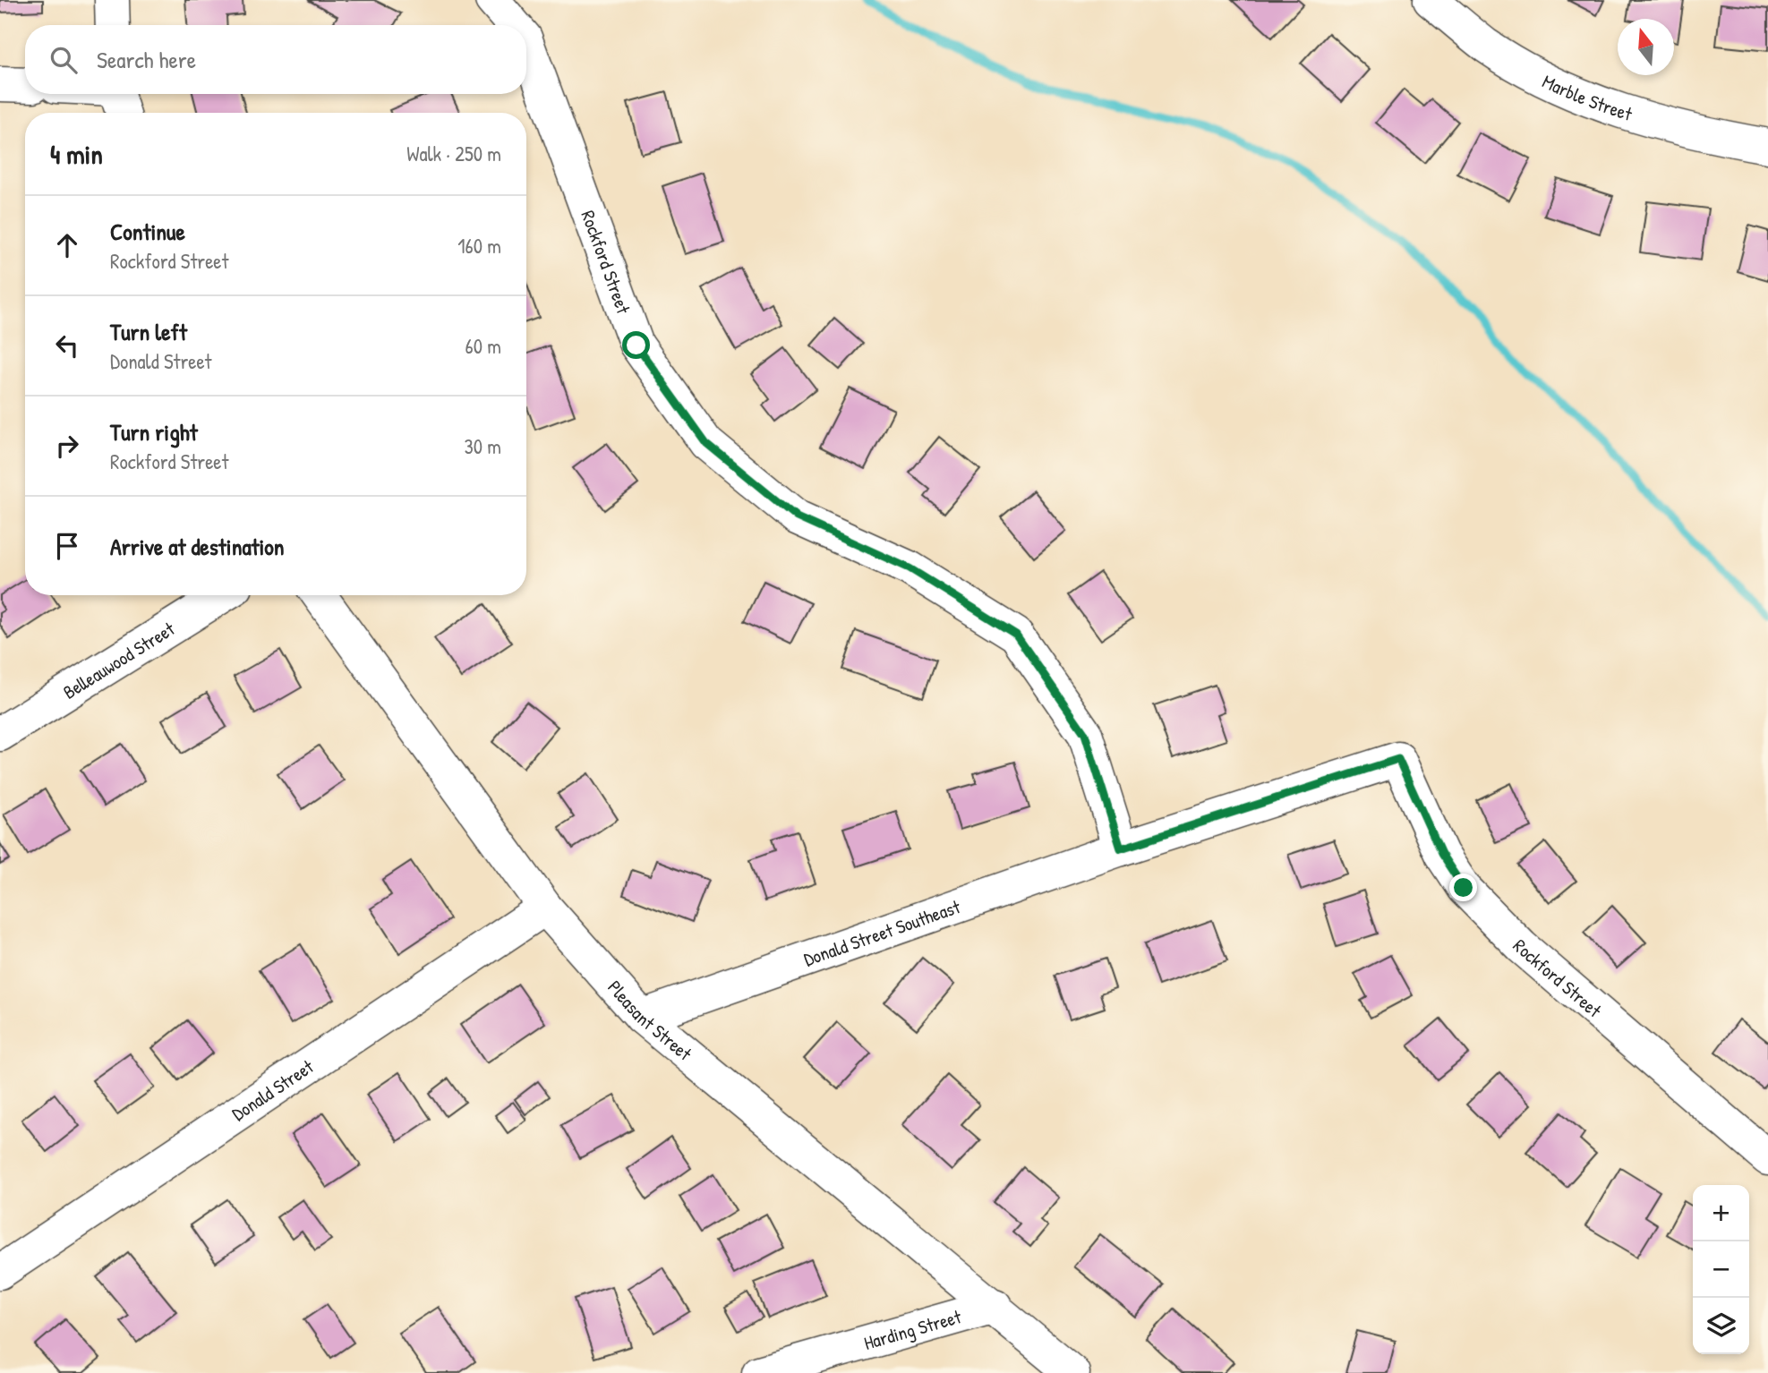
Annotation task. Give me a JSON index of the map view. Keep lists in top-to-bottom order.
{
  "streets": {
    "street": [
      "Marble Street",
      "Rockford Street",
      "Belleauwood Street",
      "Donald Street Southeast",
      "Pleasant Street",
      "Donald Street",
      "Harding Street"
    ]
  },
  "crossings": [
    ["Rockford Street", "Donald Street Southeast"],
    ["Donald Street Southeast", "Pleasant Street"],
    ["Pleasant Street", "Donald Street"],
    ["Pleasant Street", "Harding Street"]
  ],
  "north": "top",
  "page": {
    "search": "Search here",
    "heading": ["4 min", "Walk · 250 m"],
    "list": [
      ["Continue", "Rockford Street", "160 m"],
      ["Turn left", "Donald Street", "60 m"],
      ["Turn right", "Rockford Street", "30 m"],
      "Arrive at destination"
    ],
    "map_buttons": ["+", "−"]
  }
}
